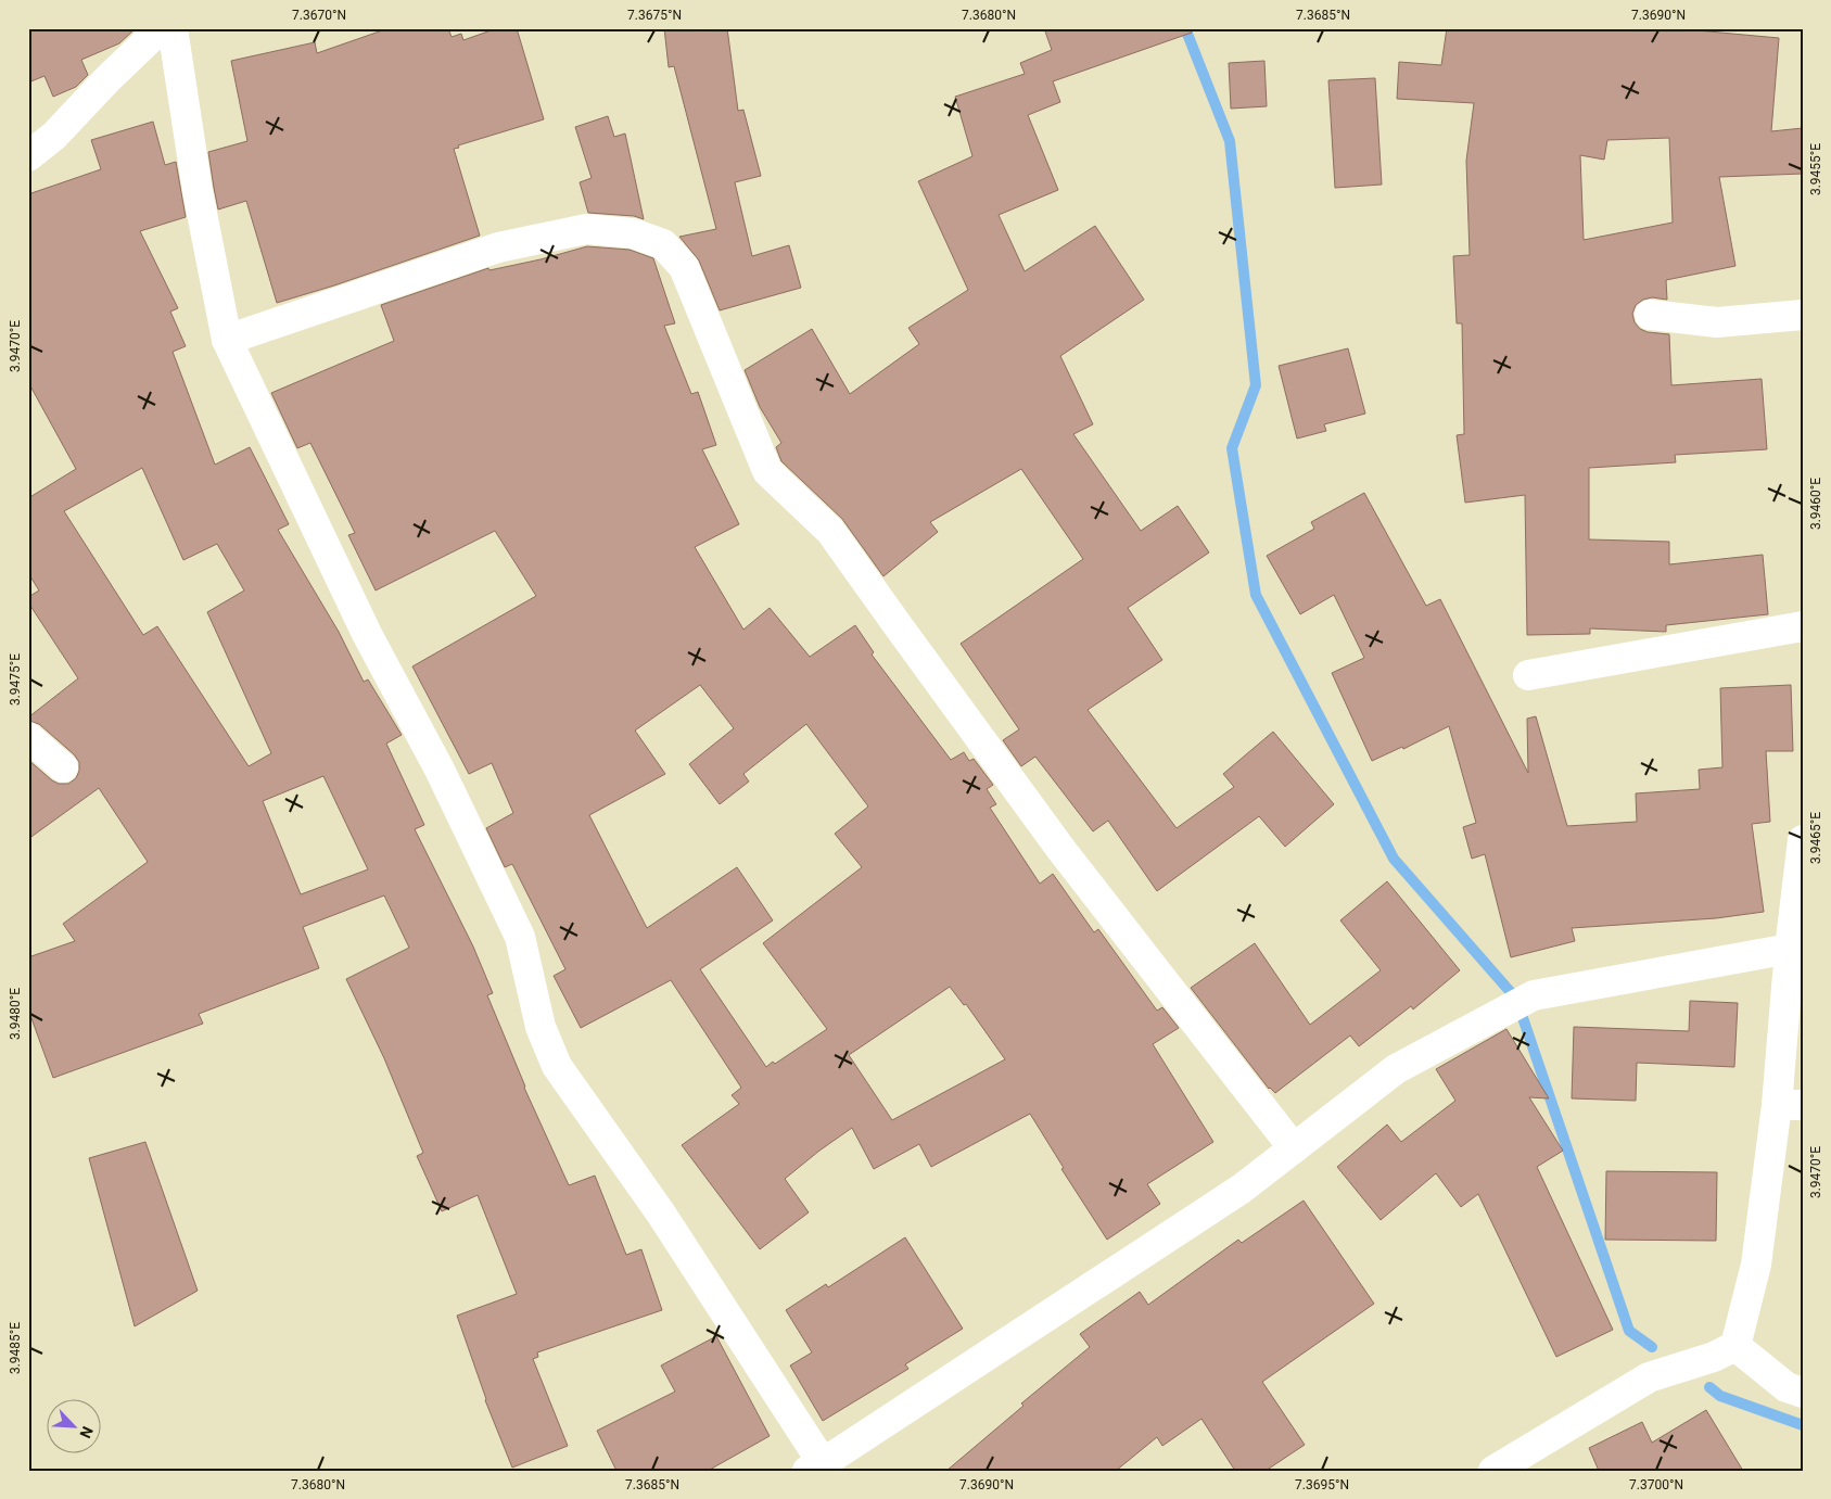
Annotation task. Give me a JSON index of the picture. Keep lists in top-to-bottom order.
{
  "north": "bottom right",
  "coordinates": [
    "7.3670°N",
    "7.3675°N",
    "7.3680°N",
    "7.3685°N",
    "7.3690°N",
    "3.9455°E",
    "3.9470°E",
    "3.9460°E",
    "3.9475°E",
    "3.9465°E",
    "3.9480°E",
    "3.9485°E",
    "7.3695°N",
    "7.3700°N"
  ]
}
